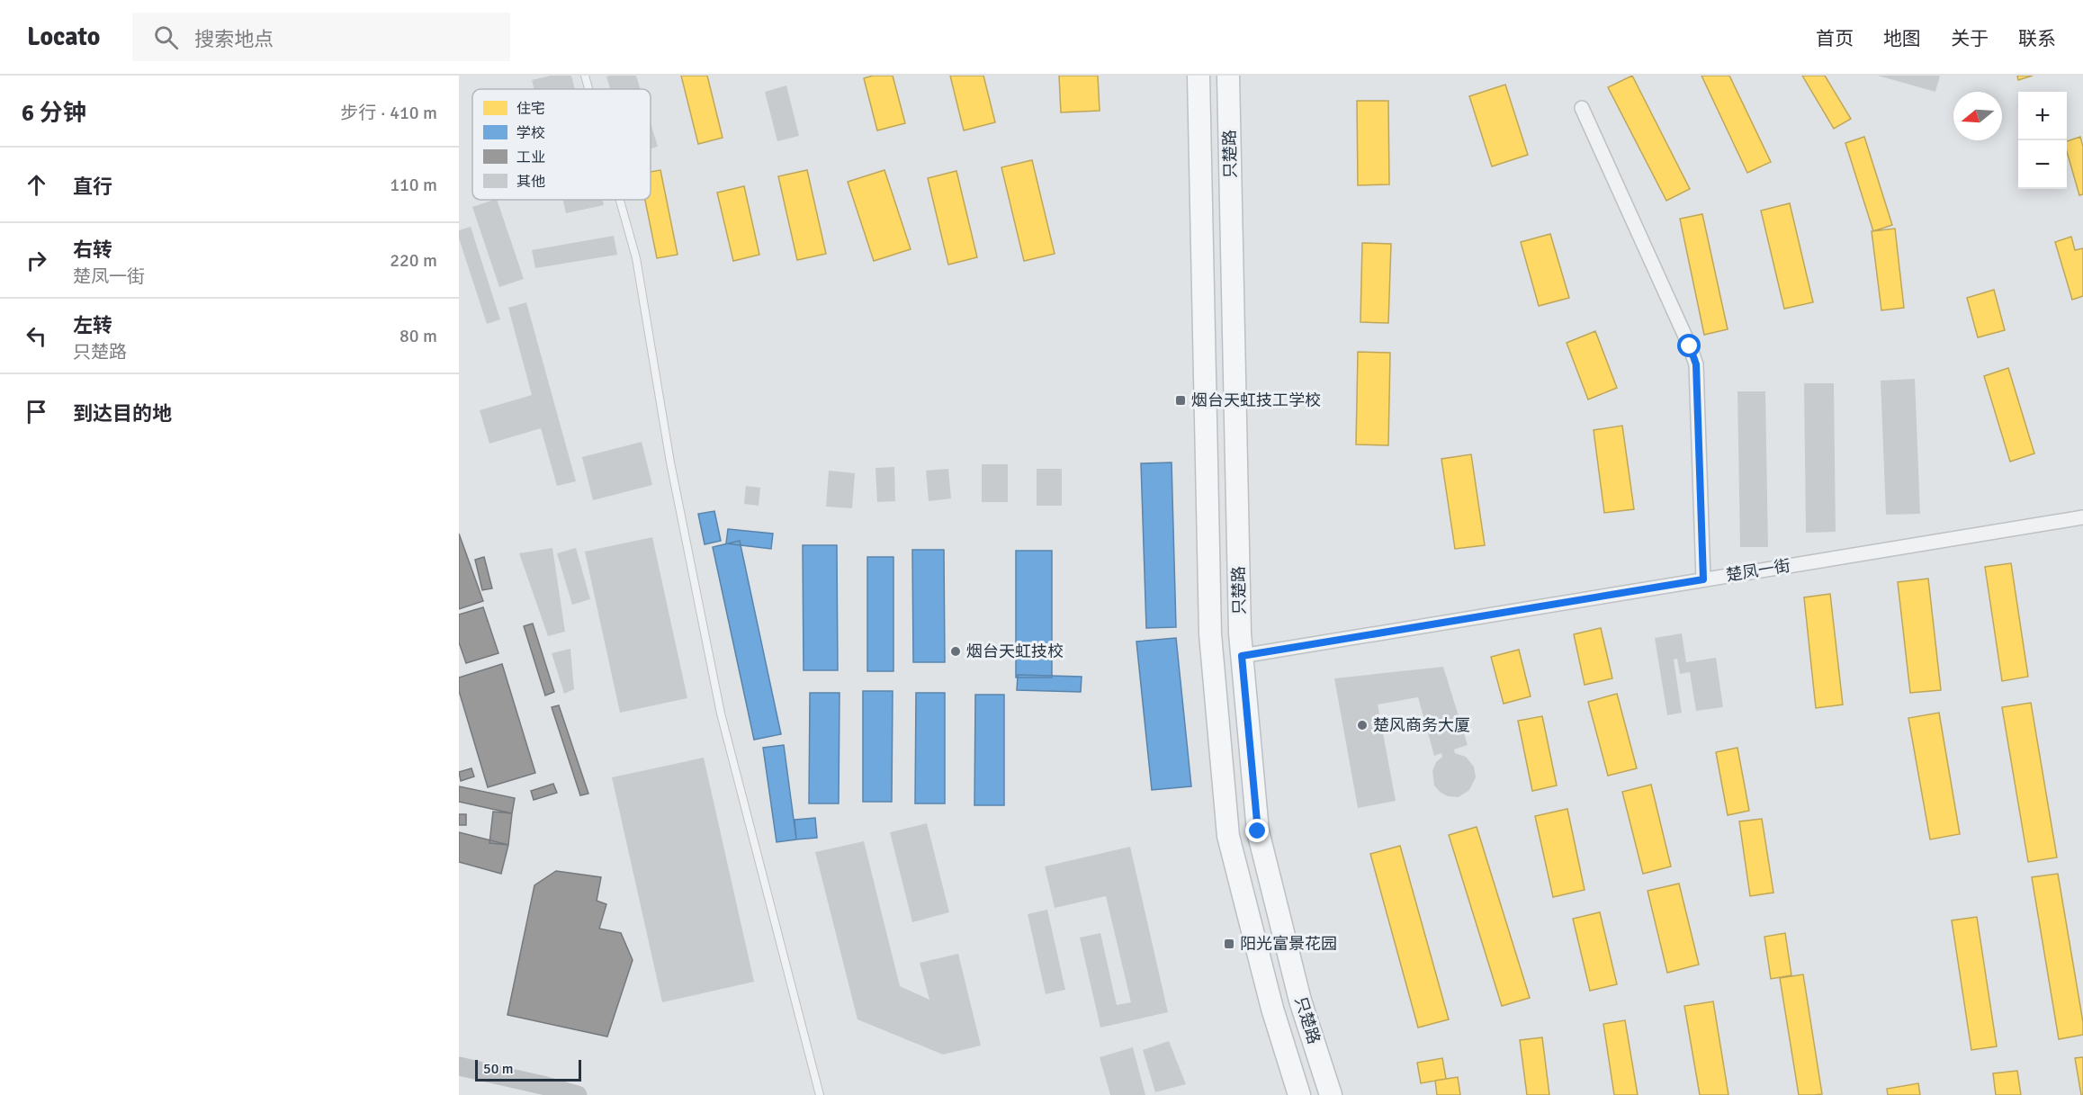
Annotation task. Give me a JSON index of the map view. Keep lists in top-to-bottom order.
{
  "streets": {
    "main road": ["只楚路"],
    "street": ["楚凤一街"]
  },
  "crossings": [
    ["只楚路", "楚凤一街"]
  ],
  "places": {
    "transit": ["烟台天虹技工学校", "阳光富景花园"],
    "other": ["烟台天虹技校", "楚风商务大厦"]
  },
  "legend": [
    "住宅",
    "学校",
    "工业",
    "其他"
  ],
  "scale_bar": "50 m",
  "north": "left",
  "page": {
    "header": "Locato",
    "search": "搜索地点",
    "nav": [
      "首页",
      "地图",
      "关于",
      "联系"
    ],
    "heading": ["6 分钟", "步行 · 410 m"],
    "map_buttons": ["+", "−"],
    "list": [
      ["直行", "110 m"],
      ["右转", "楚凤一街", "220 m"],
      ["左转", "只楚路", "80 m"],
      "到达目的地"
    ],
    "scale": "50 m"
  }
}
